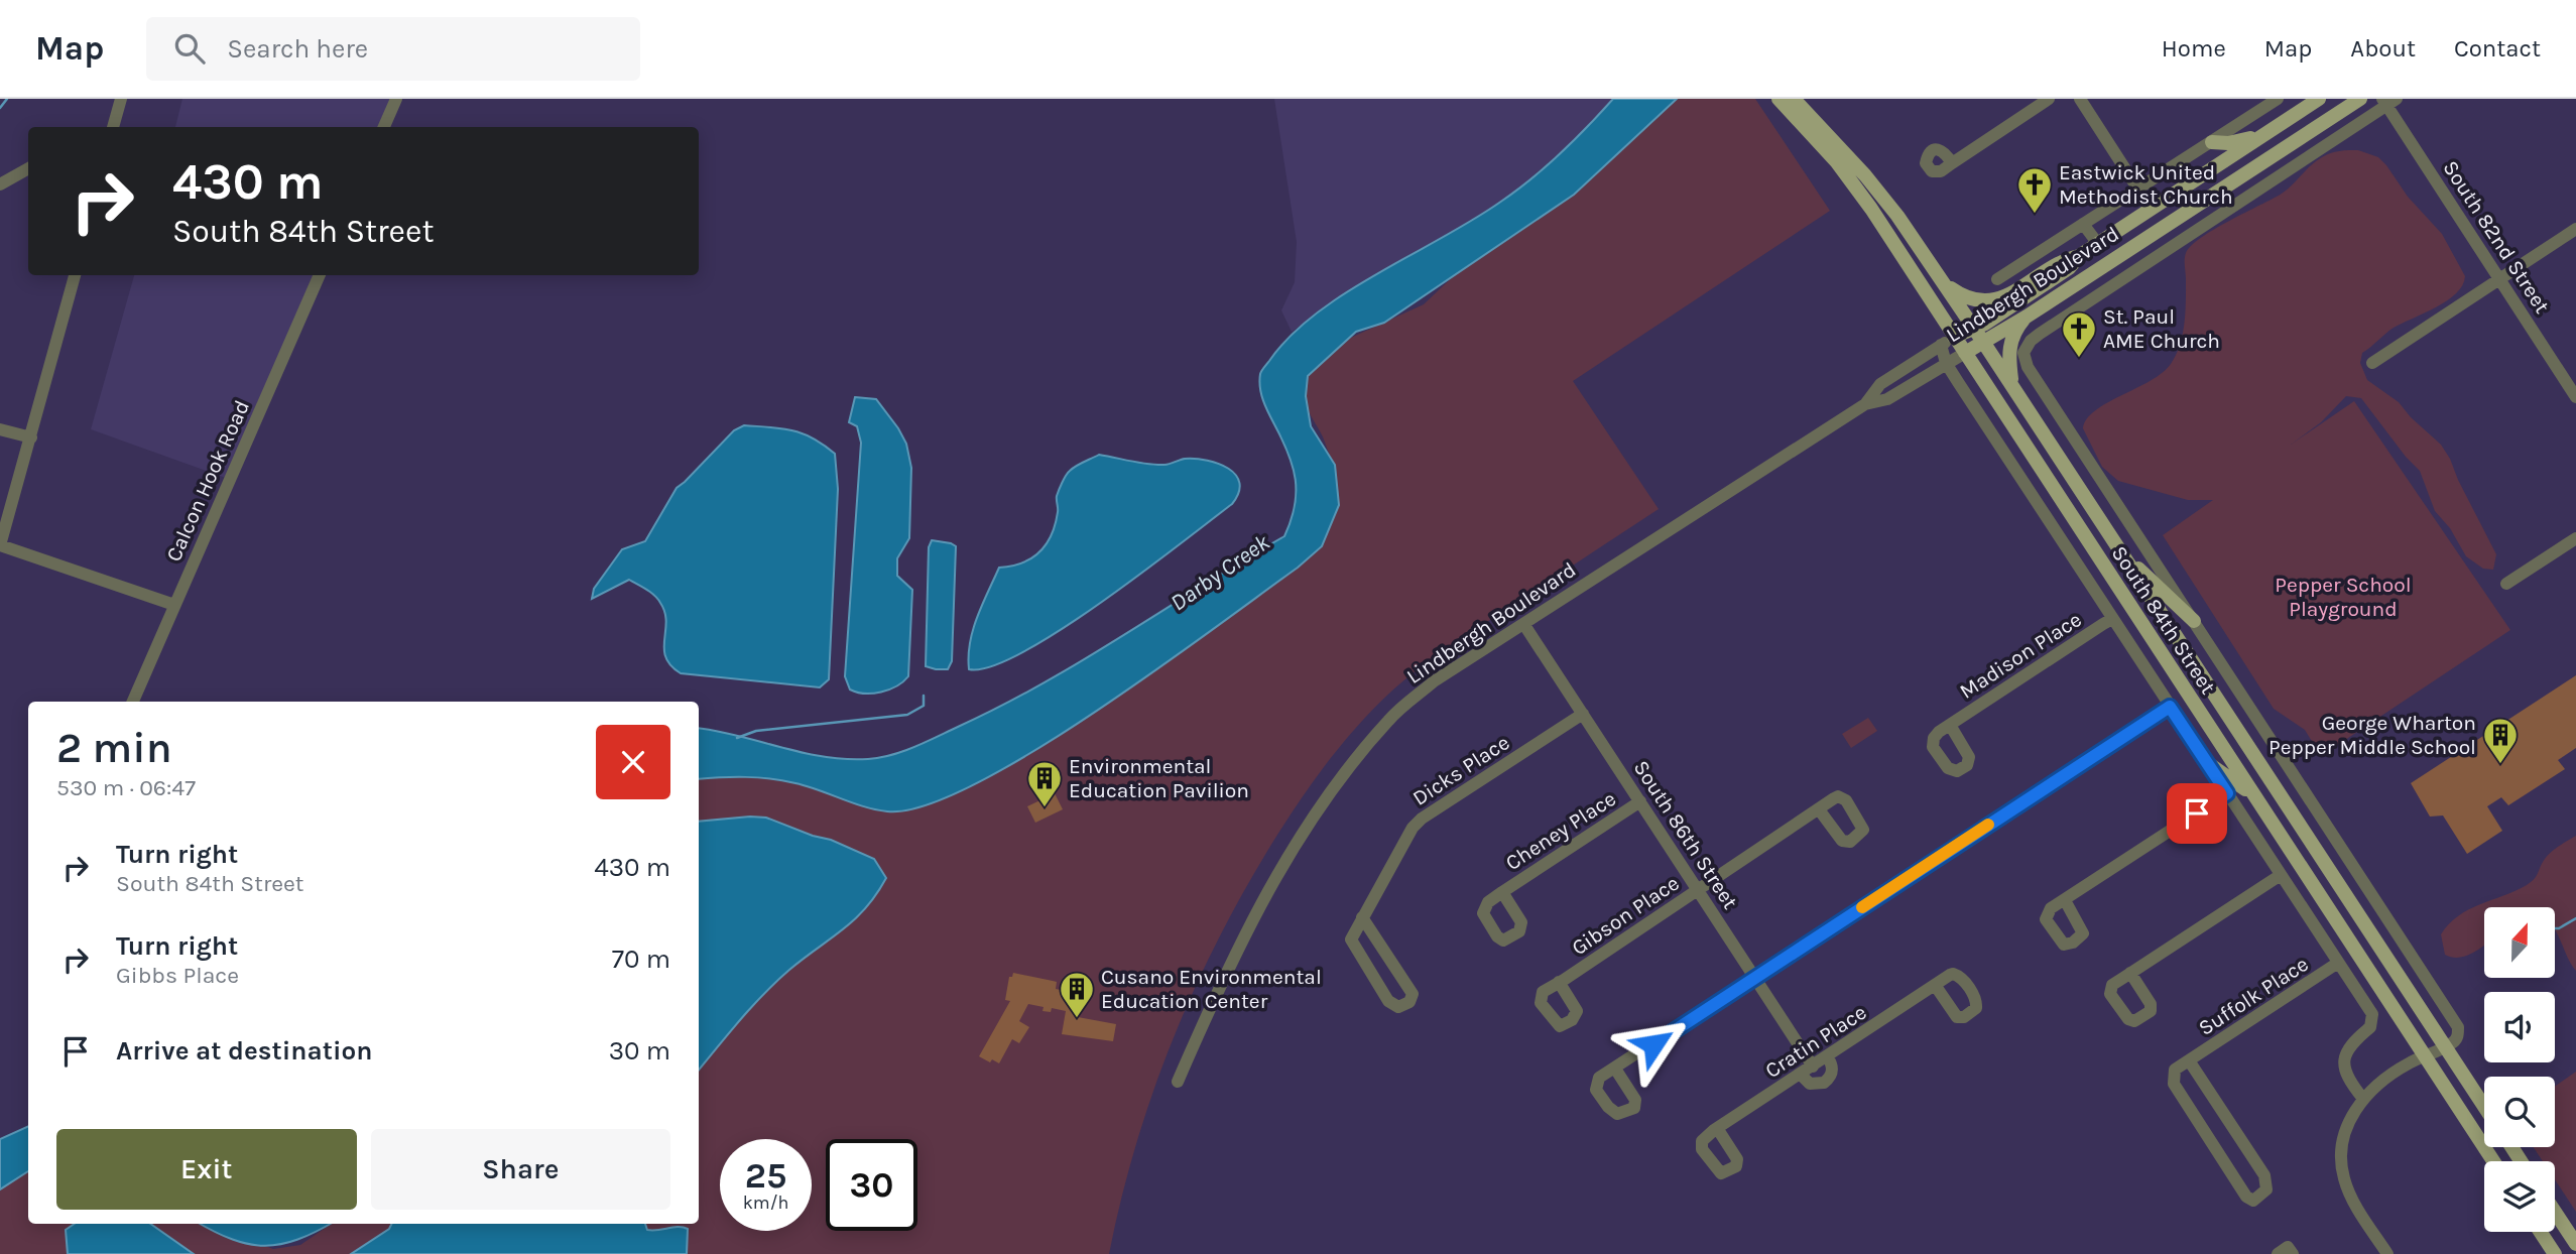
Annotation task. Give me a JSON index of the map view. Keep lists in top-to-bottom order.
{
  "streets": {
    "main road": ["Lindbergh Boulevard", "South 84th Street"],
    "street": [
      "South 82nd Street",
      "Calcon Hook Road",
      "Madison Place",
      "Dicks Place",
      "Cheney Place",
      "South 86th Street",
      "Gibson Place",
      "Suffolk Place",
      "Cratin Place"
    ]
  },
  "crossings": [
    ["South 82nd Street", "Lindbergh Boulevard"],
    ["Lindbergh Boulevard", "South 84th Street"],
    ["Lindbergh Boulevard", "South 86th Street"],
    ["South 84th Street", "Madison Place"],
    ["South 84th Street", "Suffolk Place"],
    ["Dicks Place", "South 86th Street"],
    ["Cheney Place", "South 86th Street"],
    ["South 86th Street", "Gibson Place"],
    ["South 86th Street", "Cratin Place"]
  ],
  "water": ["Darby Creek"],
  "parks": ["Pepper School Playground"],
  "places": {
    "church": ["Eastwick United Methodist Church", "St. Paul AME Church"],
    "building": ["George Wharton Pepper Middle School", "Environmental Education Pavilion", "Cusano Environmental Education Center"]
  },
  "north": "top",
  "page": {
    "header": "Map",
    "search": "Search here",
    "nav": [
      "Home",
      "Map",
      "About",
      "Contact"
    ],
    "turn": ["430 m", "South 84th Street"],
    "heading": ["2 min", "530 m · 06:47"],
    "list": [
      {
        "name": "Turn right",
        "note": "South 84th Street",
        "value": "430 m"
      },
      {
        "name": "Turn right",
        "note": "Gibbs Place",
        "value": "70 m"
      },
      {
        "name": "Arrive at destination",
        "value": "30 m"
      }
    ],
    "buttons": ["Exit", "Share"],
    "speed": "25 km/h",
    "limit": "30"
  }
}
